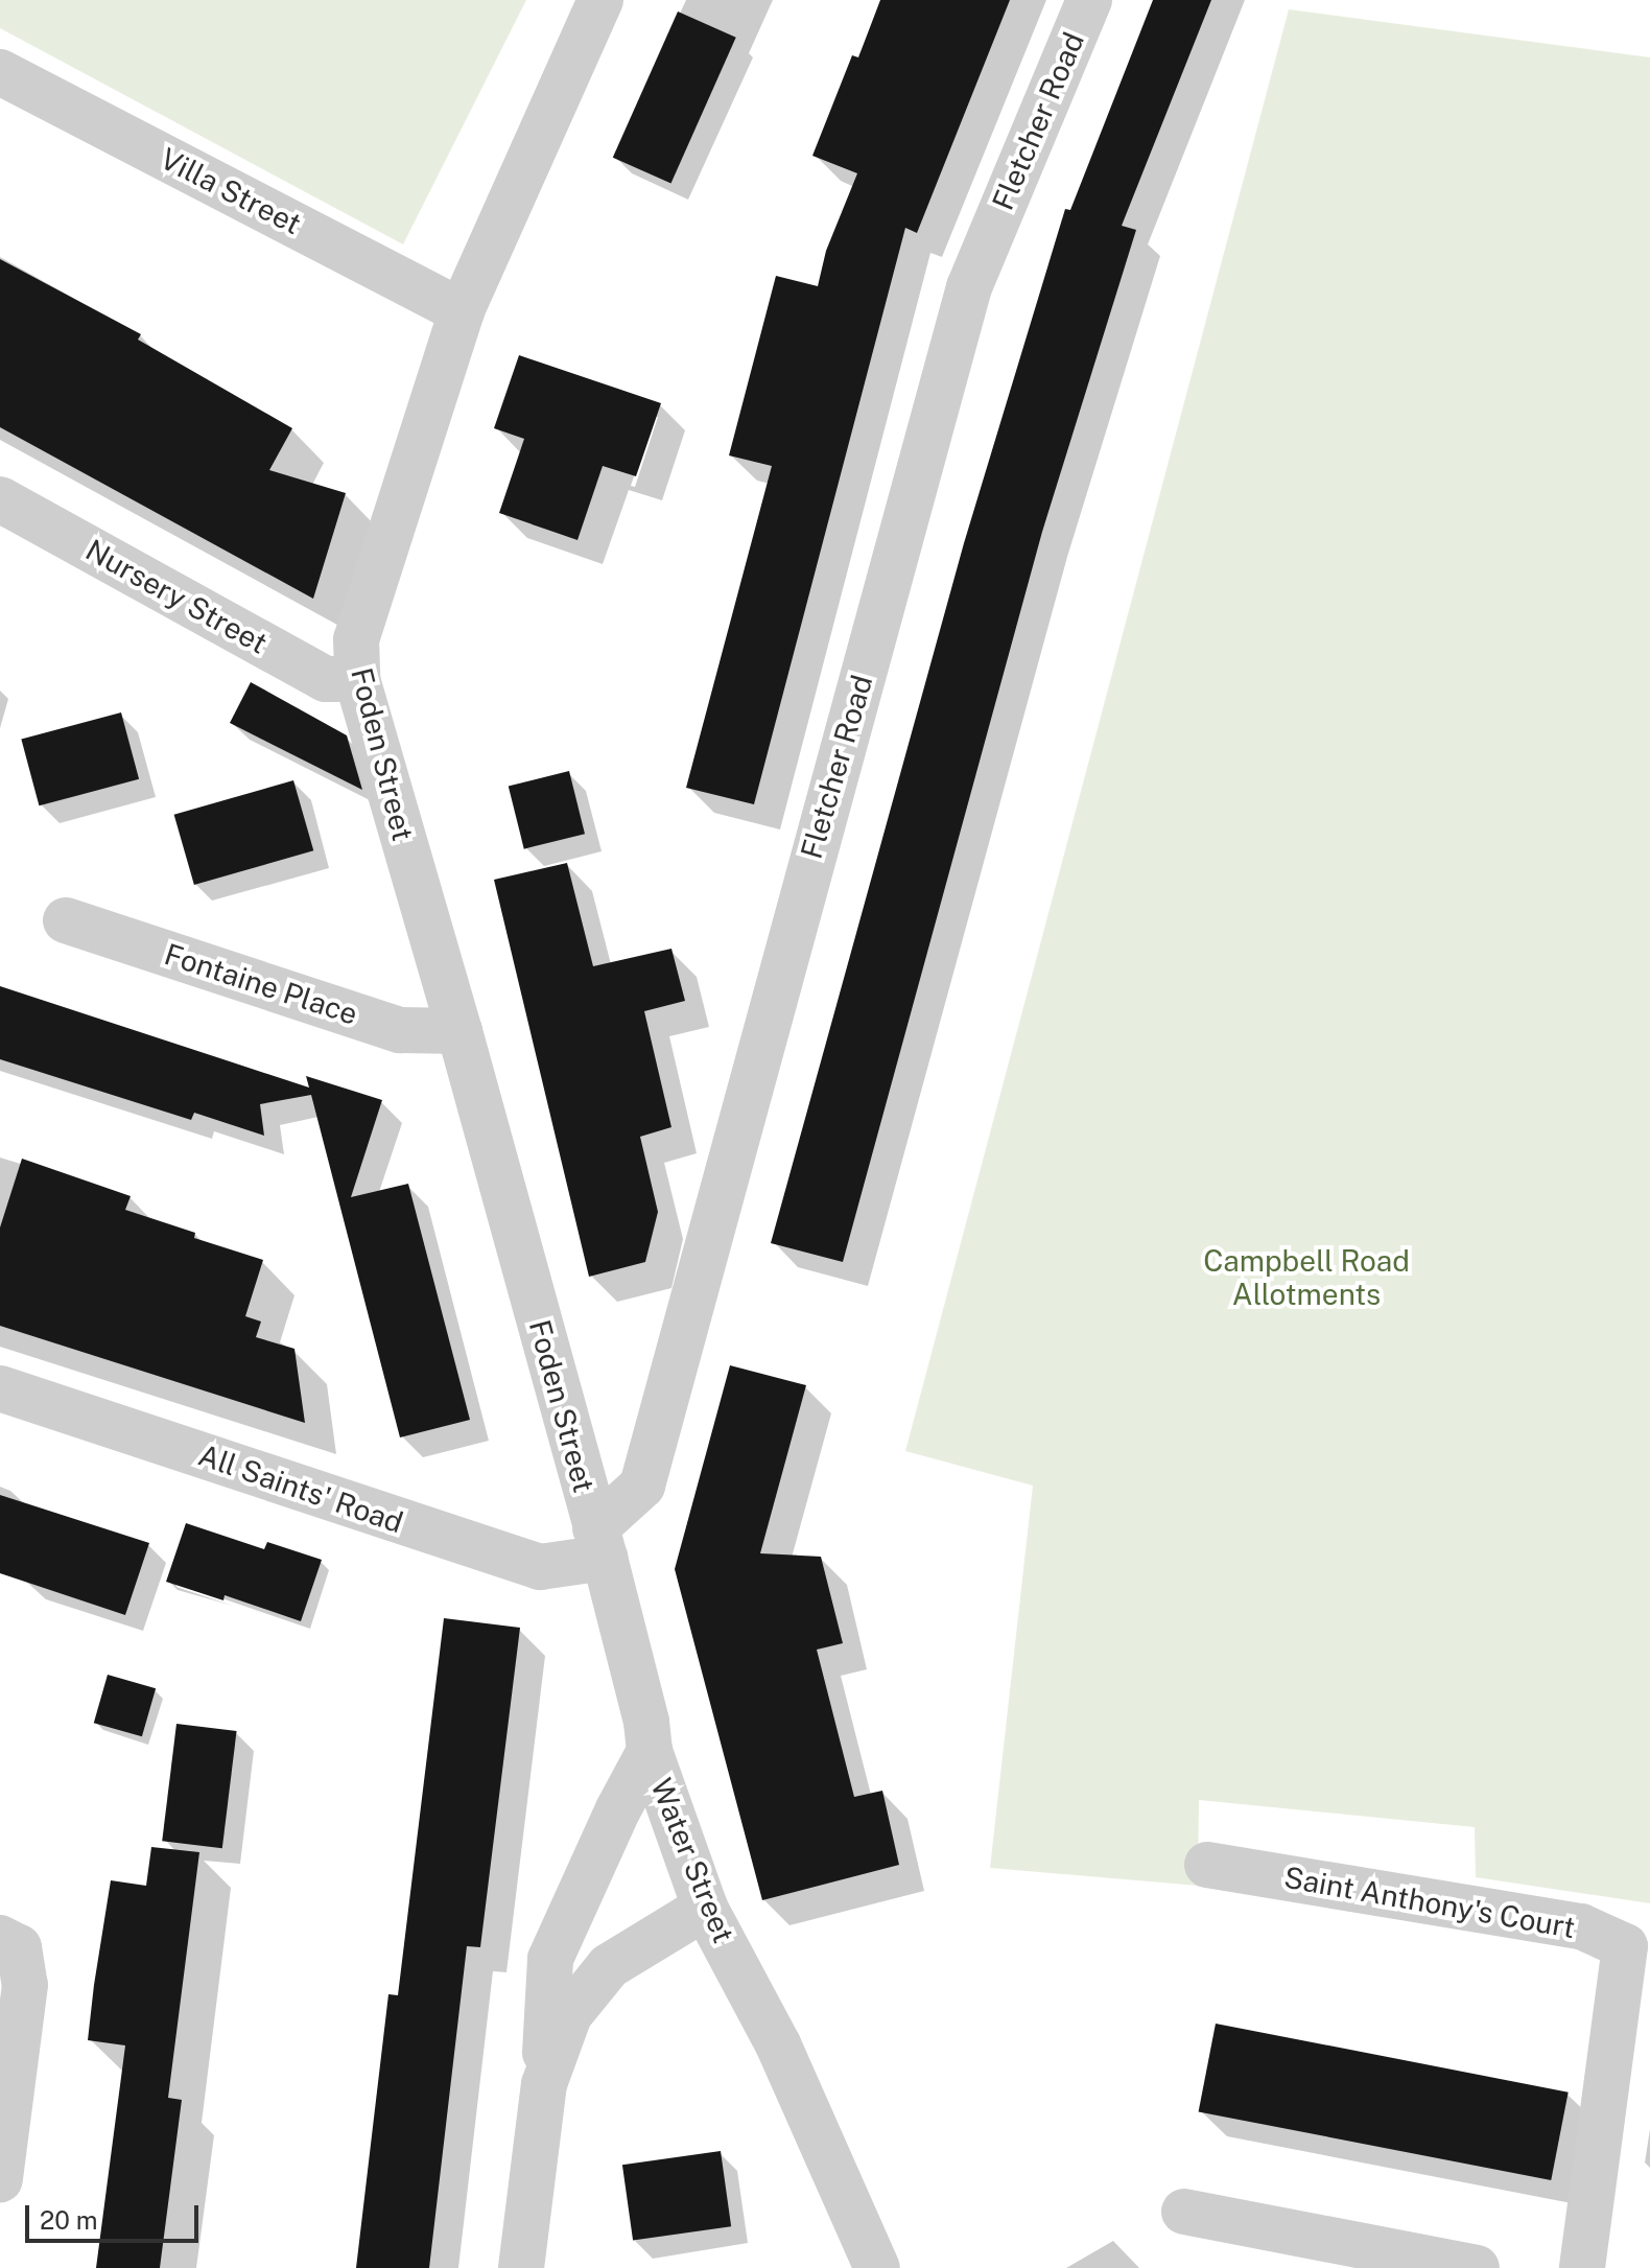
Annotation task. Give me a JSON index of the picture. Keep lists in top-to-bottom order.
{
  "streets": {
    "street": [
      "Fletcher Road",
      "Villa Street",
      "Nursery Street",
      "Foden Street",
      "Fontaine Place",
      "All Saints' Road",
      "Water Street",
      "Saint Anthony's Court"
    ]
  },
  "crossings": [
    ["Fletcher Road", "Foden Street"],
    ["Fletcher Road", "All Saints' Road"],
    ["Fletcher Road", "Water Street"],
    ["Villa Street", "Foden Street"],
    ["Nursery Street", "Foden Street"],
    ["Foden Street", "Fontaine Place"],
    ["Foden Street", "All Saints' Road"],
    ["Foden Street", "Water Street"],
    ["All Saints' Road", "Water Street"]
  ],
  "parks": ["Campbell Road Allotments"],
  "scale_bar": "20 m"
}
